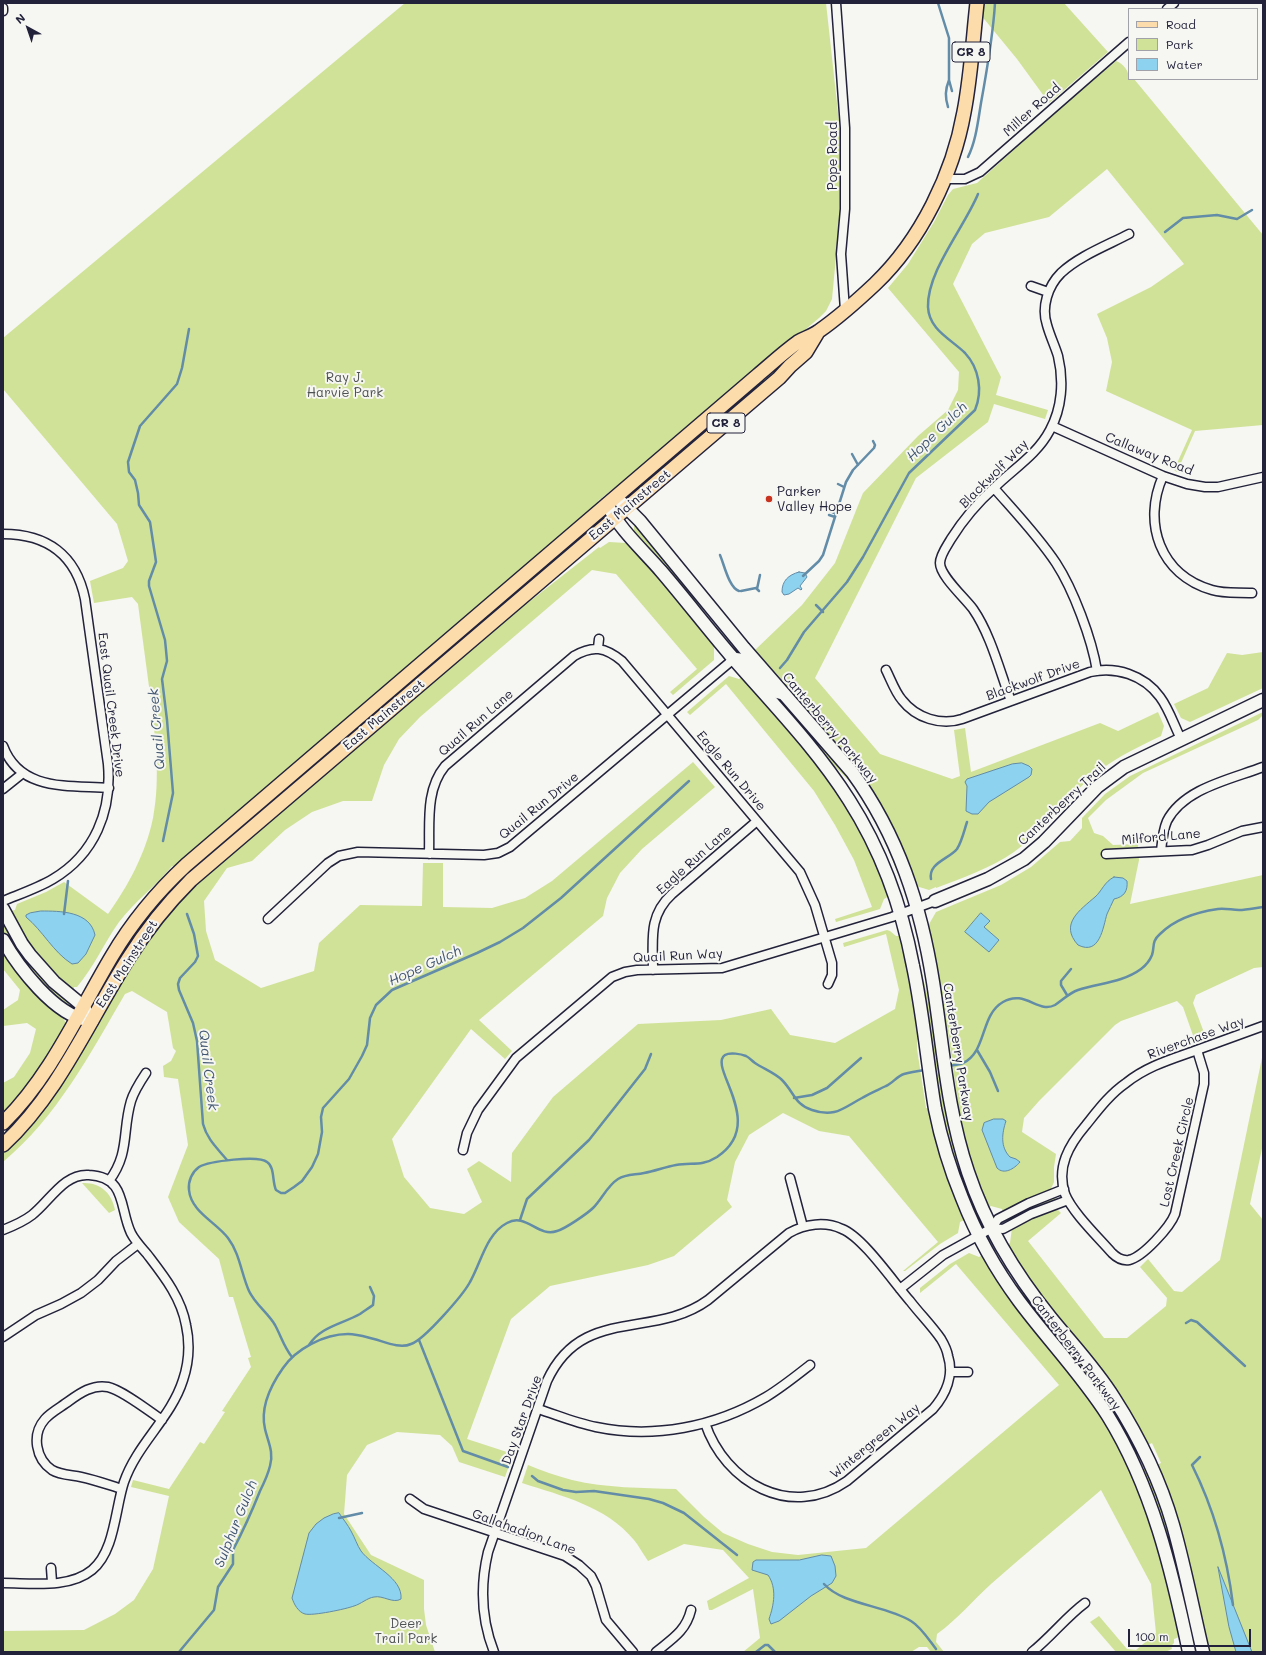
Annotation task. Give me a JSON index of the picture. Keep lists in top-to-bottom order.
{
  "streets": {
    "main road": ["CR 8", "East Mainstreet"],
    "street": [
      "Miller Road",
      "Pope Road",
      "Callaway Road",
      "Blackwolf Way",
      "Blackwolf Drive",
      "East Quail Creek Drive",
      "Quail Run Lane",
      "Canterberry Parkway",
      "Eagle Run Drive",
      "Canterberry Trail",
      "Quail Run Drive",
      "Milford Lane",
      "Eagle Run Lane",
      "Quail Run Way",
      "Riverchase Way",
      "Lost Creek Circle",
      "Day Star Drive",
      "Wintergreen Way",
      "Gallahadion Lane"
    ]
  },
  "crossings": [
    ["CR 8", "Miller Road"],
    ["CR 8", "East Mainstreet"],
    ["Miller Road", "East Mainstreet"],
    ["Pope Road", "East Mainstreet"],
    ["Callaway Road", "Blackwolf Way"],
    ["Blackwolf Way", "Blackwolf Drive"],
    ["East Mainstreet", "Canterberry Parkway"],
    ["Blackwolf Drive", "Canterberry Trail"],
    ["Quail Run Lane", "Eagle Run Drive"],
    ["Quail Run Lane", "Quail Run Drive"],
    ["Canterberry Parkway", "Canterberry Trail"],
    ["Canterberry Parkway", "Quail Run Drive"],
    ["Canterberry Parkway", "Quail Run Way"],
    ["Eagle Run Drive", "Quail Run Drive"],
    ["Eagle Run Drive", "Eagle Run Lane"],
    ["Eagle Run Drive", "Quail Run Way"],
    ["Canterberry Trail", "Quail Run Way"],
    ["Eagle Run Lane", "Quail Run Way"],
    ["Riverchase Way", "Lost Creek Circle"],
    ["Day Star Drive", "Wintergreen Way"],
    ["Day Star Drive", "Gallahadion Lane"]
  ],
  "water": ["Hope Gulch", "Quail Creek", "Sulphur Gulch"],
  "parks": ["Ray J. Harvie Park", "Deer Trail Park"],
  "places": ["Parker Valley Hope"],
  "legend": ["Road", "Park", "Water"],
  "scale_bar": "100 m",
  "north": "top left"
}
